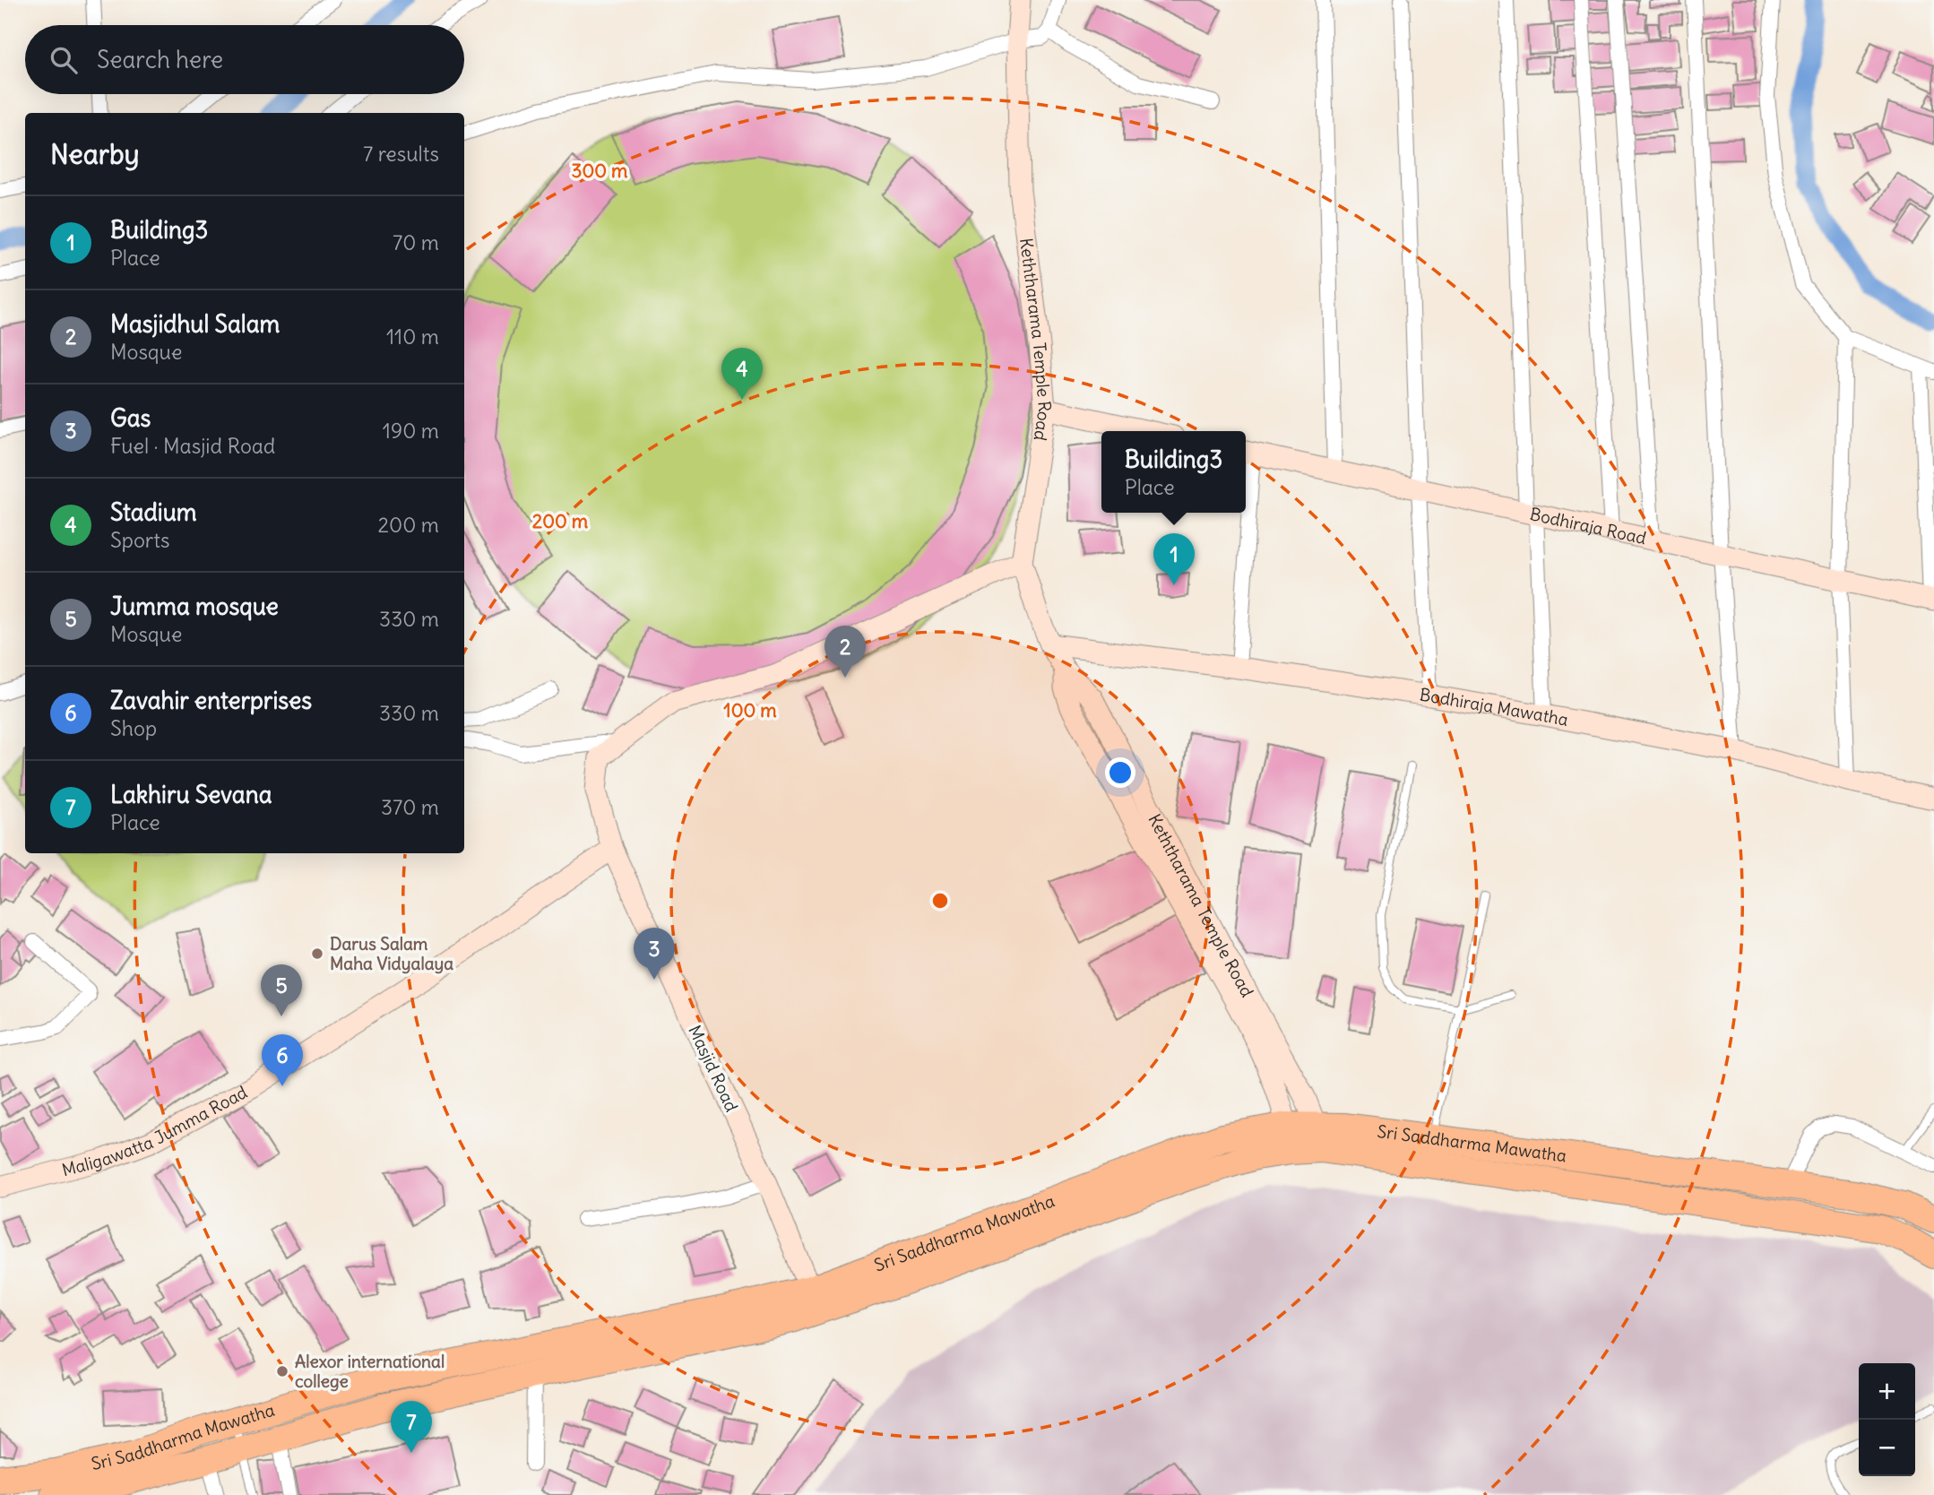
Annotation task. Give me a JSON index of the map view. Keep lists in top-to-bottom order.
{
  "streets": {
    "highway": ["Sri Saddharma Mawatha"],
    "street": [
      "Keththarama Temple Road",
      "Bodhiraja Road",
      "Bodhiraja Mawatha",
      "Masjid Road",
      "Maligawatta Jumma Road"
    ]
  },
  "crossings": [
    ["Keththarama Temple Road", "Bodhiraja Mawatha"],
    ["Keththarama Temple Road", "Masjid Road"],
    ["Keththarama Temple Road", "Sri Saddharma Mawatha"],
    ["Masjid Road", "Maligawatta Jumma Road"],
    ["Masjid Road", "Sri Saddharma Mawatha"]
  ],
  "places": ["Darus Salam Maha Vidyalaya", "Alexor international college"],
  "page": {
    "search": "Search here",
    "heading": ["Nearby", "7 results"],
    "list": [
      {
        "mark": "1",
        "name": "Building3",
        "note": "Place",
        "value": "70 m"
      },
      {
        "mark": "2",
        "name": "Masjidhul Salam",
        "note": "Mosque",
        "value": "110 m"
      },
      {
        "mark": "3",
        "name": "Gas",
        "note": "Fuel · Masjid Road",
        "value": "190 m"
      },
      {
        "mark": "4",
        "name": "Stadium",
        "note": "Sports",
        "value": "200 m"
      },
      {
        "mark": "5",
        "name": "Jumma mosque",
        "note": "Mosque",
        "value": "330 m"
      },
      {
        "mark": "6",
        "name": "Zavahir enterprises",
        "note": "Shop",
        "value": "330 m"
      },
      {
        "mark": "7",
        "name": "Lakhiru Sevana",
        "note": "Place",
        "value": "370 m"
      }
    ],
    "pins": [
      "4",
      "1",
      "2",
      "3",
      "5",
      "6",
      "7"
    ],
    "popup": ["Building3", "Place"],
    "map_buttons": ["+", "−"]
  },
  "rings": ["300 m", "200 m", "100 m"]
}
